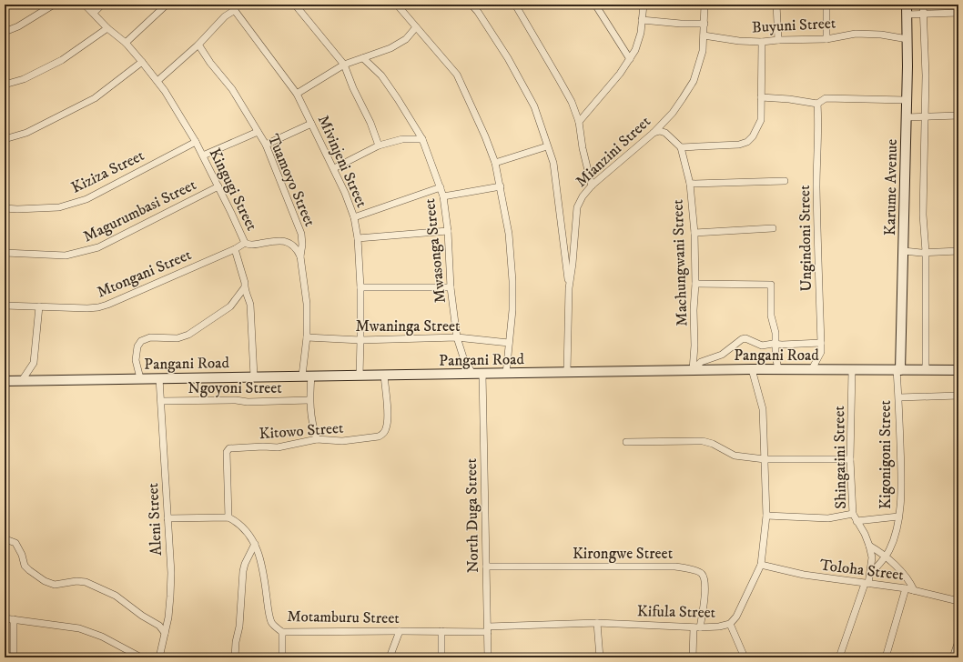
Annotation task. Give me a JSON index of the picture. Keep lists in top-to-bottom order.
{
  "streets": {
    "main road": ["Karume Avenue", "Pangani Road"],
    "street": [
      "Buyuni Street",
      "Mianzini Street",
      "Mivinjeni Street",
      "Kiziza Street",
      "Tuamoyo Street",
      "Kingugi Street",
      "Magurumbasi Street",
      "Ungindoni Street",
      "Mwasonga Street",
      "Machungwani Street",
      "Mtongani Street",
      "Mwaninga Street",
      "Ngoyoni Street",
      "Kitowo Street",
      "Kigonigoni Street",
      "Shingatini Street",
      "North Duga Street",
      "Aleni Street",
      "Kirongwe Street",
      "Toloha Street",
      "Kifula Street",
      "Motamburu Street"
    ]
  },
  "crossings": [
    ["Buyuni Street", "Mianzini Street"],
    ["Buyuni Street", "Karume Avenue"],
    ["Mianzini Street", "Pangani Road"],
    ["Mivinjeni Street", "Mwaninga Street"],
    ["Mivinjeni Street", "Pangani Road"],
    ["Kiziza Street", "Kingugi Street"],
    ["Tuamoyo Street", "Kingugi Street"],
    ["Karume Avenue", "Pangani Road"],
    ["Karume Avenue", "Kigonigoni Street"],
    ["Kingugi Street", "Magurumbasi Street"],
    ["Kingugi Street", "Mtongani Street"],
    ["Ungindoni Street", "Pangani Road"],
    ["Mwasonga Street", "Mwaninga Street"],
    ["Mwasonga Street", "Pangani Road"],
    ["Machungwani Street", "Pangani Road"],
    ["Pangani Road", "Kitowo Street"],
    ["Pangani Road", "Kigonigoni Street"],
    ["Pangani Road", "Shingatini Street"],
    ["Pangani Road", "North Duga Street"],
    ["Pangani Road", "Aleni Street"],
    ["Pangani Road", "Kifula Street"],
    ["Ngoyoni Street", "Aleni Street"],
    ["Kitowo Street", "Motamburu Street"],
    ["Kigonigoni Street", "Shingatini Street"],
    ["Shingatini Street", "Toloha Street"],
    ["North Duga Street", "Kirongwe Street"],
    ["North Duga Street", "Kifula Street"],
    ["North Duga Street", "Motamburu Street"],
    ["Kirongwe Street", "Kifula Street"],
    ["Toloha Street", "Kifula Street"],
    ["Kifula Street", "Motamburu Street"]
  ]
}
